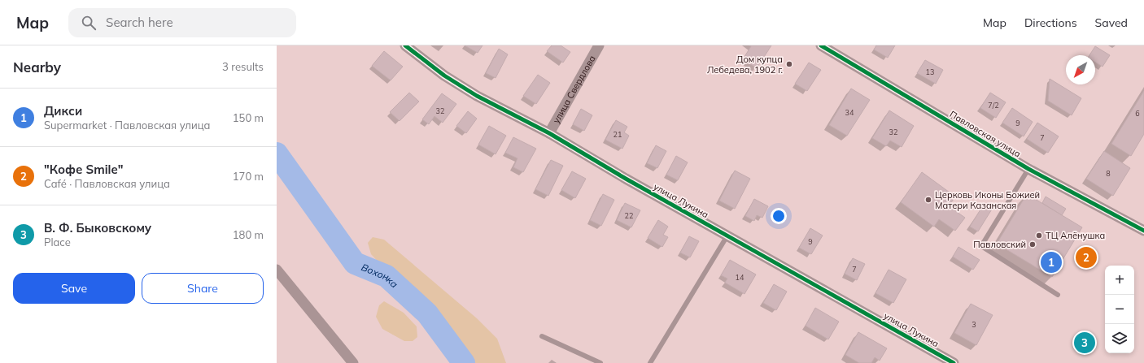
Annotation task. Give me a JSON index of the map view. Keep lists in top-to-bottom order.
{
  "streets": {
    "street": ["улица Свердлова", "Павловская улица", "улица Лукина"]
  },
  "crossings": [
    ["улица Свердлова", "улица Лукина"]
  ],
  "water": ["Вохонка"],
  "places": [
    "Дом купца Лебедева, 1902 г.",
    "Церковь Иконы Божией Матери Казанская",
    "ТЦ Алёнушка",
    "Павловский"
  ],
  "house_numbers": [
    "13",
    "7/2",
    "32",
    "34",
    "6",
    "9",
    "32",
    "21",
    "7",
    "8",
    "22",
    "9",
    "7",
    "14",
    "3"
  ],
  "north": "bottom left",
  "page": {
    "header": "Map",
    "search": "Search here",
    "nav": ["Map", "Directions", "Saved"],
    "heading": ["Nearby", "3 results"],
    "list": [
      {
        "mark": "1",
        "name": "Дикси",
        "note": "Supermarket · Павловская улица",
        "value": "150 m"
      },
      {
        "mark": "2",
        "name": "\"Кофе Smile\"",
        "note": "Café · Павловская улица",
        "value": "170 m"
      },
      {
        "mark": "3",
        "name": "В. Ф. Быковскому",
        "note": "Place",
        "value": "180 m"
      }
    ],
    "pins": ["2", "1", "3"],
    "buttons": ["Save", "Share"],
    "map_buttons": ["+", "−"]
  }
}
